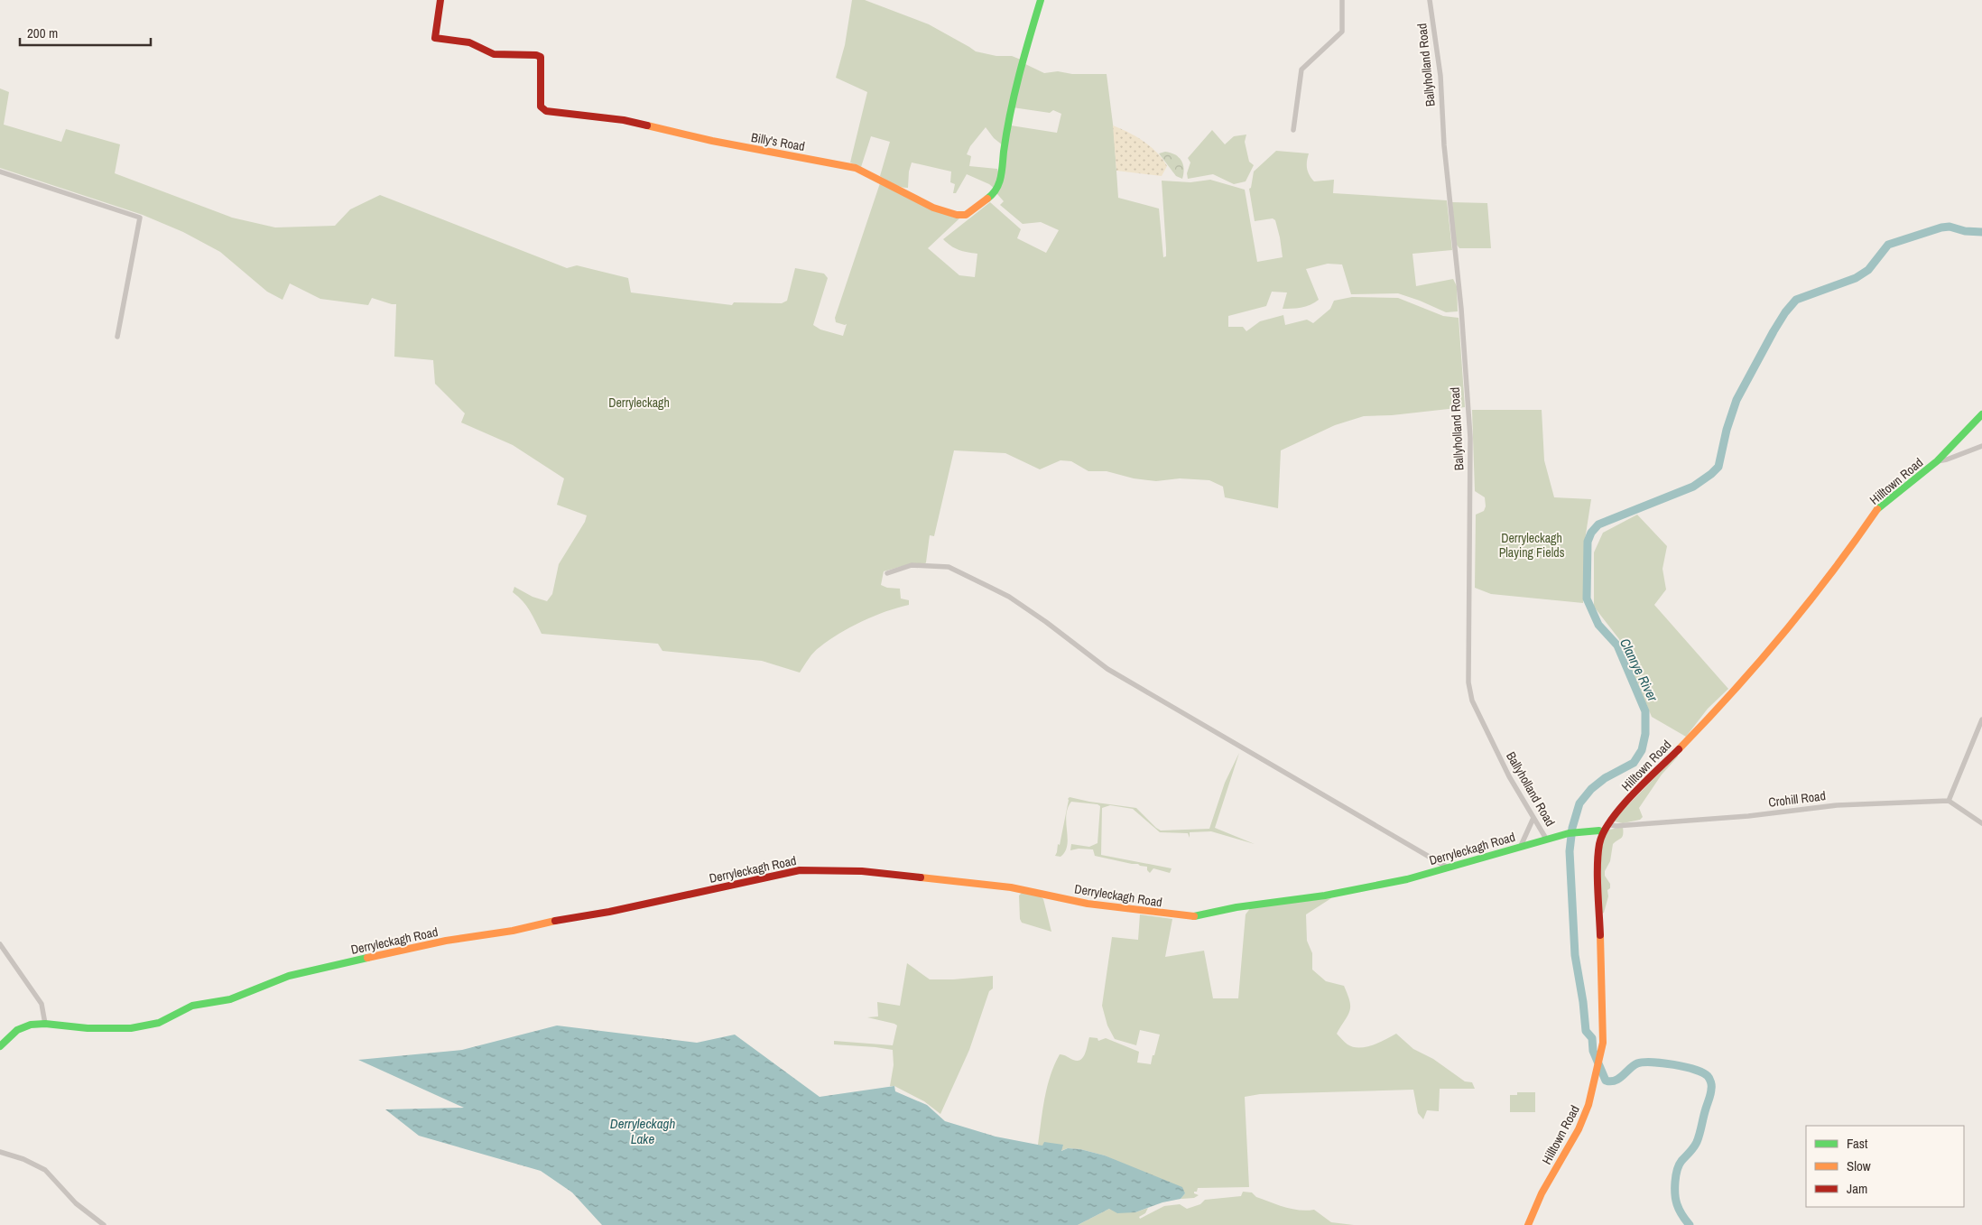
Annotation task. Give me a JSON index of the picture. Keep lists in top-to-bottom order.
{
  "streets": {
    "street": [
      "Ballyholland Road",
      "Billy's Road",
      "Hilltown Road",
      "Crohill Road",
      "Derryleckagh Road"
    ]
  },
  "crossings": [
    ["Ballyholland Road", "Derryleckagh Road"],
    ["Hilltown Road", "Crohill Road"],
    ["Hilltown Road", "Derryleckagh Road"]
  ],
  "water": ["Clanrye River", "Derryleckagh Lake"],
  "parks": ["Derryleckagh", "Derryleckagh Playing Fields"],
  "legend": ["Fast", "Slow", "Jam"],
  "scale_bar": "200 m"
}
